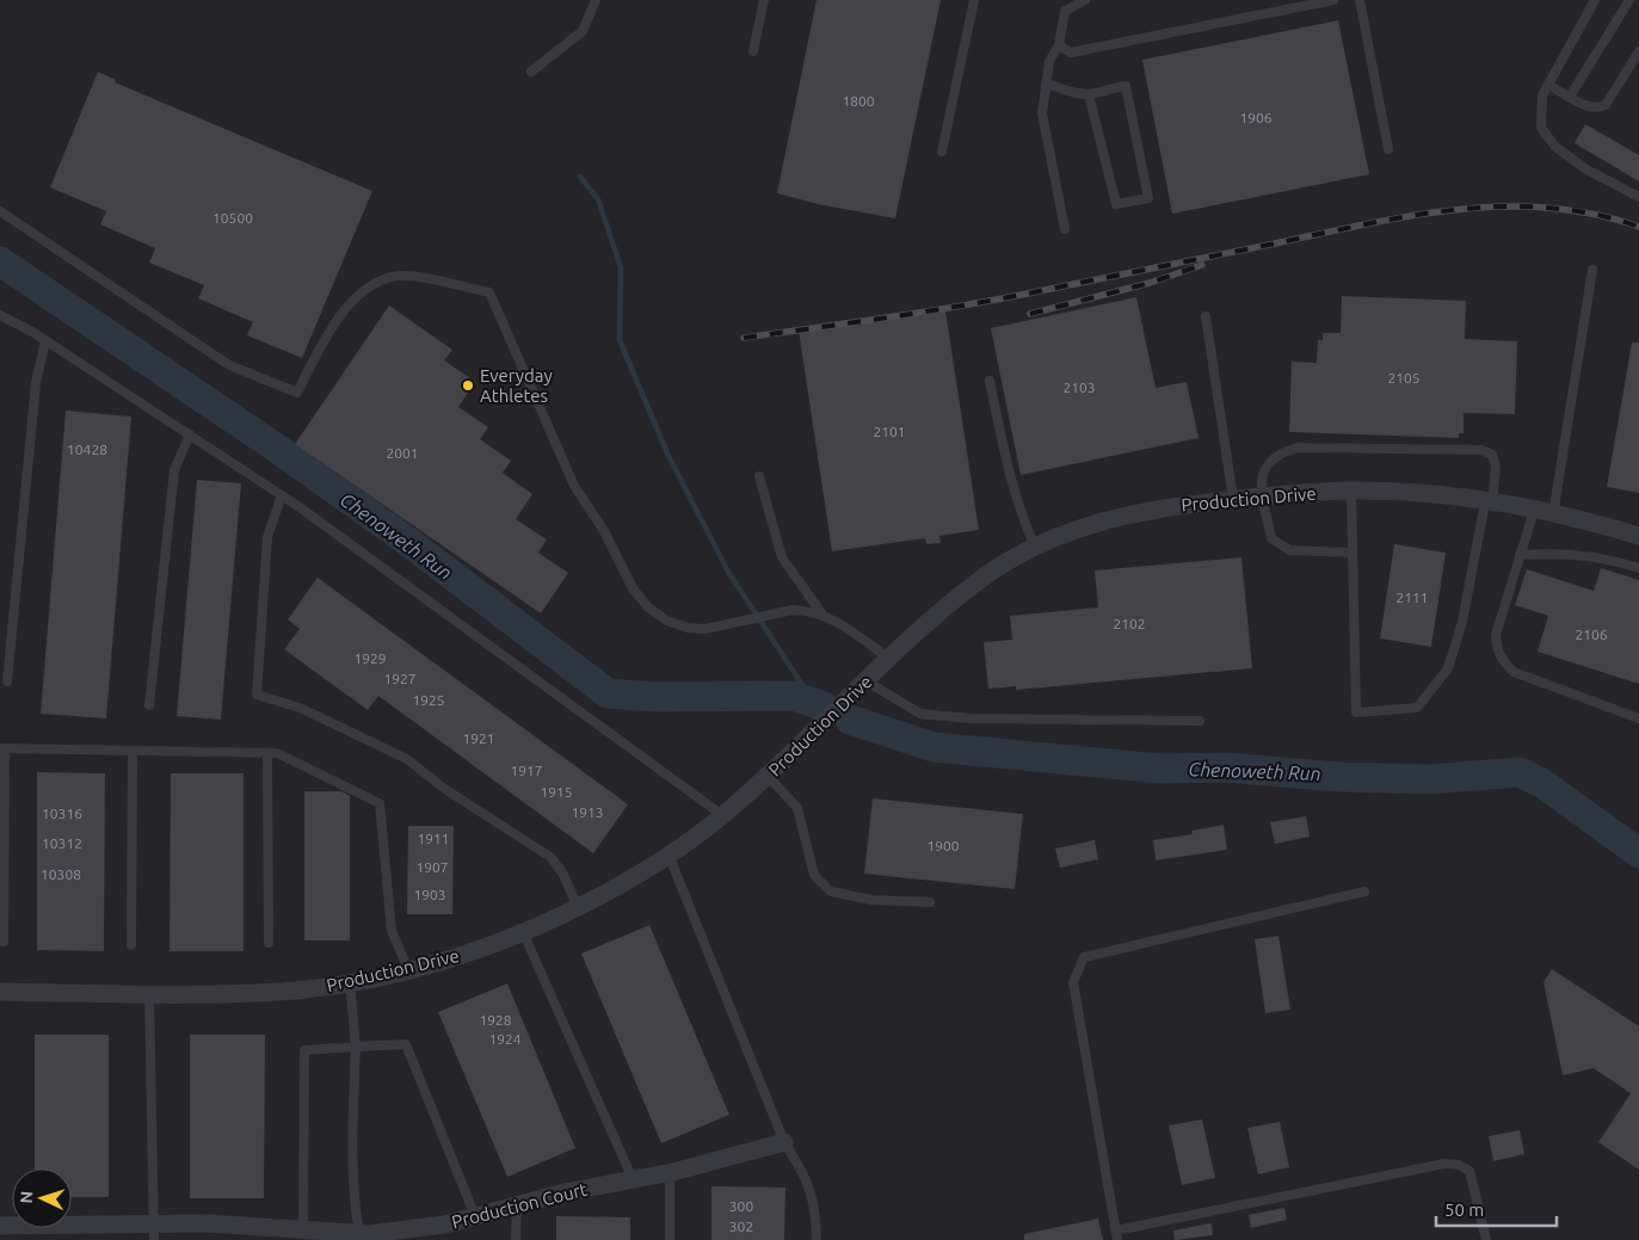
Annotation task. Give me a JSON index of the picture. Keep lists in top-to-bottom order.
{
  "streets": {
    "street": ["Production Drive", "Production Court"]
  },
  "water": ["Chenoweth Run"],
  "places": ["Everyday Athletes"],
  "house_numbers": [
    "1800",
    "1906",
    "10500",
    "2105",
    "2103",
    "2101",
    "10428",
    "2001",
    "2111",
    "2102",
    "2106",
    "1929",
    "1927",
    "1925",
    "1921",
    "1917",
    "1915",
    "1913",
    "10316",
    "1911",
    "10312",
    "1900",
    "1907",
    "10308",
    "1903",
    "1928",
    "1924",
    "300",
    "302"
  ],
  "scale_bar": "50 m",
  "north": "left"
}
